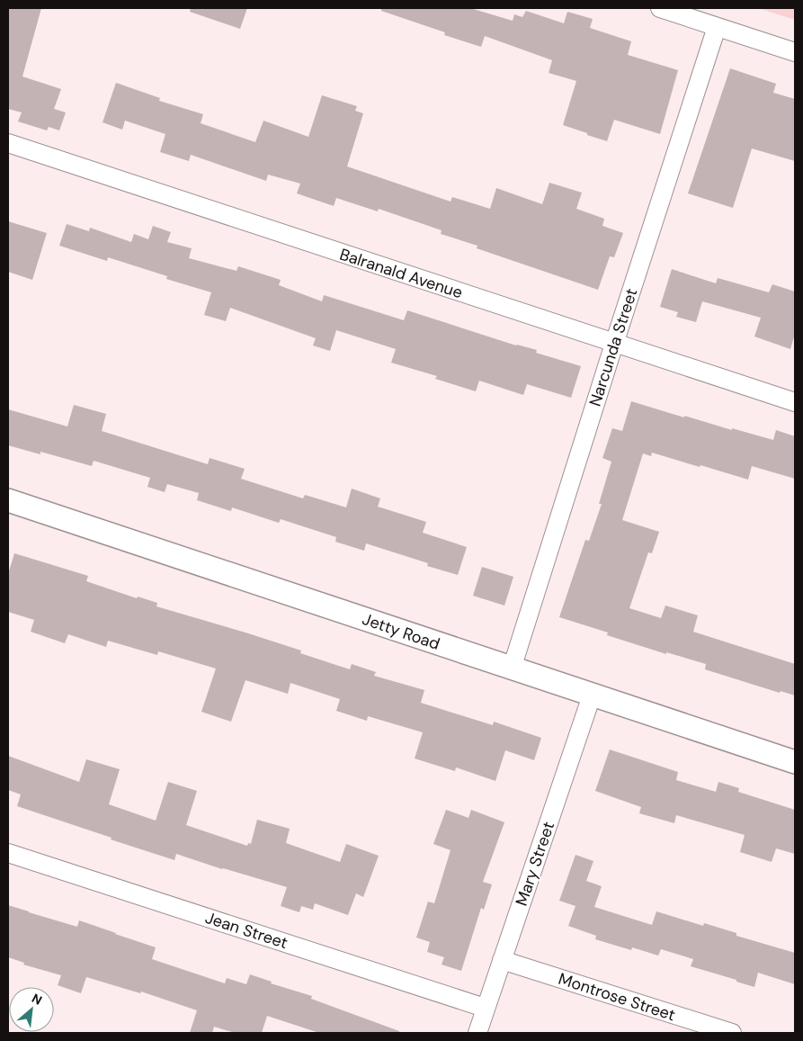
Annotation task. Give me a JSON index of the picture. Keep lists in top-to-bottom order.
{
  "streets": {
    "street": [
      "Balranald Avenue",
      "Narcunda Street",
      "Jetty Road",
      "Mary Street",
      "Jean Street",
      "Montrose Street"
    ]
  },
  "crossings": [
    ["Balranald Avenue", "Narcunda Street"],
    ["Narcunda Street", "Jetty Road"],
    ["Jetty Road", "Mary Street"],
    ["Mary Street", "Jean Street"],
    ["Mary Street", "Montrose Street"]
  ],
  "north": "top right"
}
